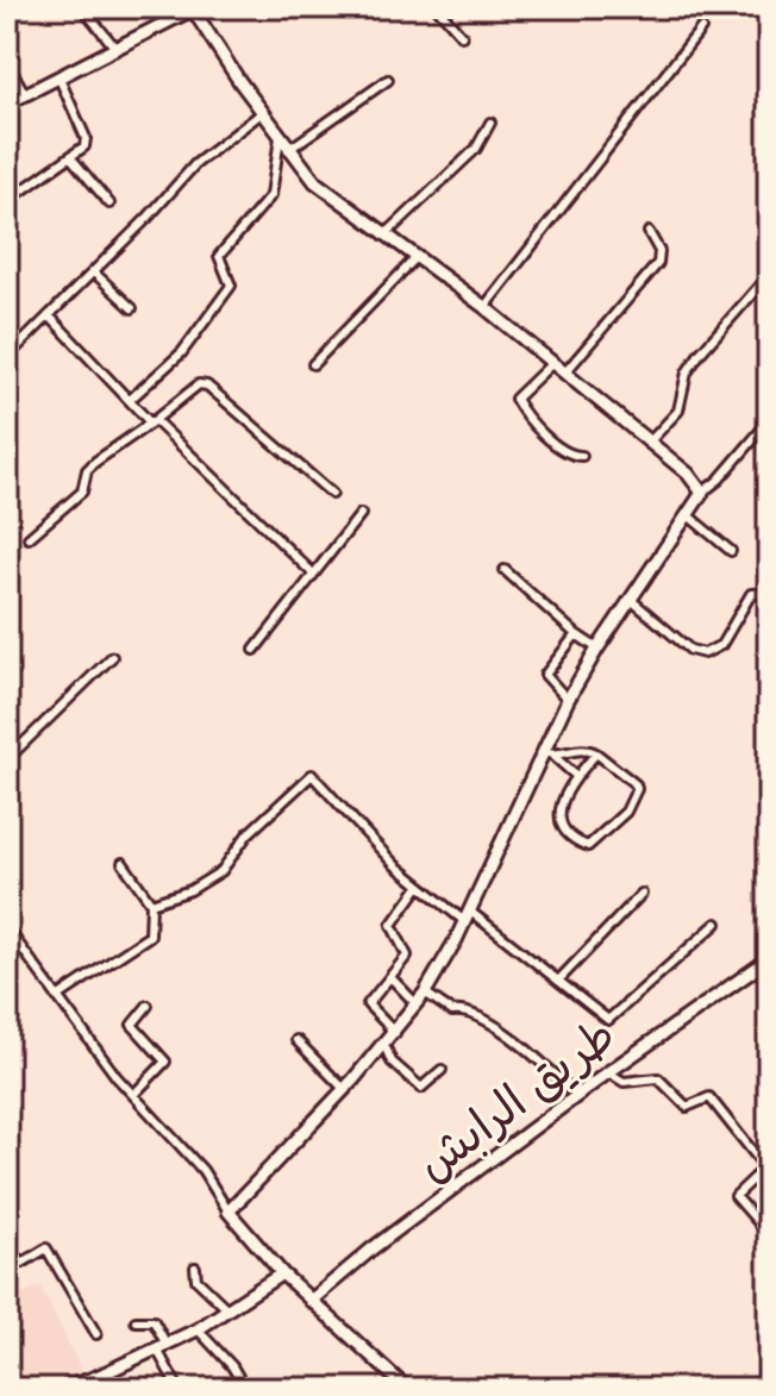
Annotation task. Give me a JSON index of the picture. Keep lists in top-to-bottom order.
{
  "streets": {
    "street": ["طريق الرابش"]
  }
}
